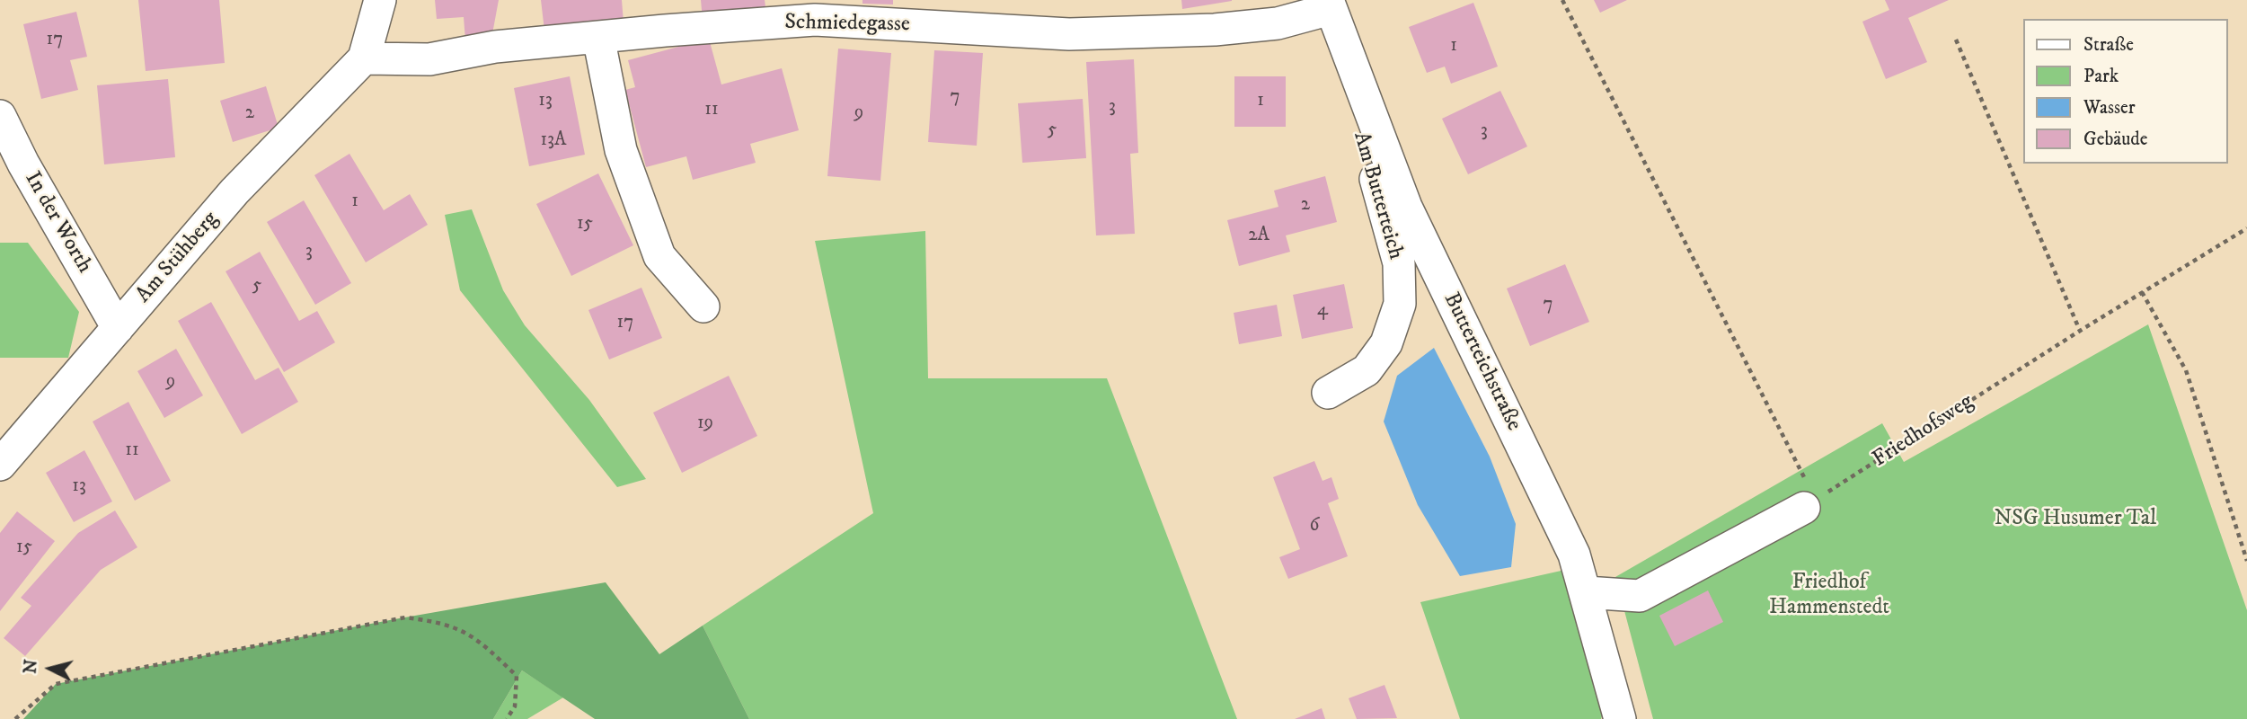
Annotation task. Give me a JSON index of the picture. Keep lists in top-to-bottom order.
{
  "streets": {
    "street": [
      "Schmiedegasse",
      "Am Butterteich",
      "In der Worth",
      "Am Stühberg",
      "Butterteichstraße"
    ],
    "path": ["Friedhofsweg"]
  },
  "crossings": [
    ["Schmiedegasse", "Am Butterteich"],
    ["Schmiedegasse", "Am Stühberg"],
    ["Schmiedegasse", "Butterteichstraße"],
    ["Am Butterteich", "Butterteichstraße"],
    ["In der Worth", "Am Stühberg"]
  ],
  "parks": ["NSG Husumer Tal", "Friedhof Hammenstedt"],
  "house_numbers": [
    "17",
    "1",
    "7",
    "13",
    "1",
    "3",
    "11",
    "2",
    "9",
    "5",
    "3",
    "13A",
    "1",
    "2",
    "15",
    "2A",
    "3",
    "5",
    "7",
    "4",
    "17",
    "9",
    "19",
    "11",
    "13",
    "6",
    "15"
  ],
  "legend": [
    "Straße",
    "Park",
    "Wasser",
    "Gebäude"
  ],
  "north": "left"
}
